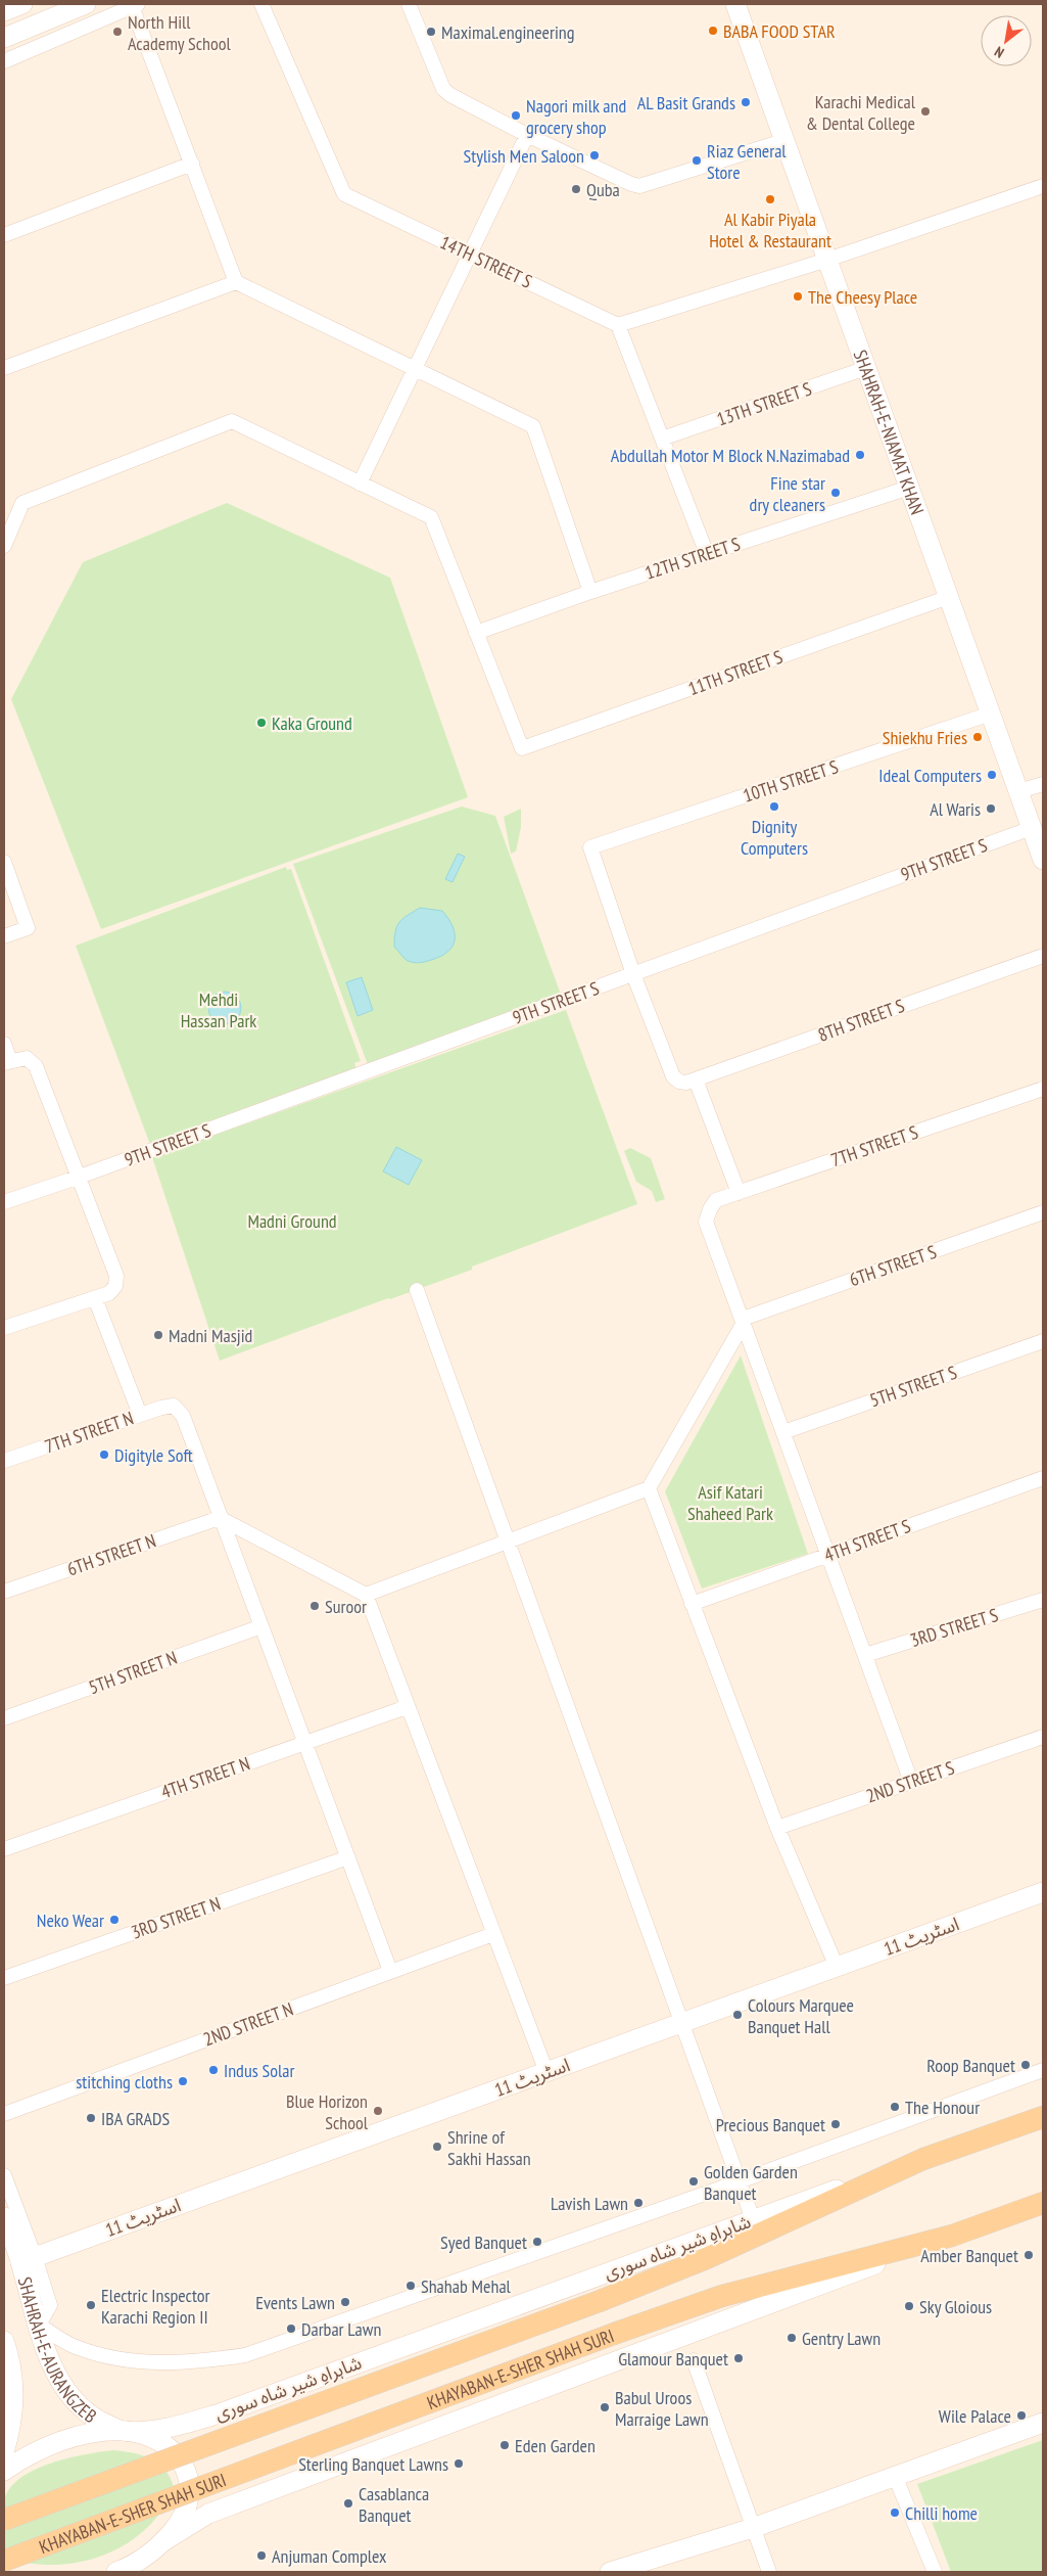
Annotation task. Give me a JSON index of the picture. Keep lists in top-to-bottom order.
{
  "streets": {
    "main road": [
      "SHAHRAH-E-NIAMAT KHAN",
      "اسٹریٹ 11",
      "شاہراہِ شیر شاہ سوری",
      "SHAHRAH-E-AURANGZEB",
      "KHAYABAN-E-SHER SHAH SURI"
    ],
    "street": [
      "14TH STREET S",
      "13TH STREET S",
      "12TH STREET S",
      "11TH STREET S",
      "10TH STREET S",
      "9TH STREET S",
      "8TH STREET S",
      "7TH STREET S",
      "6TH STREET S",
      "5TH STREET S",
      "7TH STREET N",
      "4TH STREET S",
      "6TH STREET N",
      "3RD STREET S",
      "5TH STREET N",
      "4TH STREET N",
      "2ND STREET S",
      "3RD STREET N",
      "2ND STREET N"
    ]
  },
  "crossings": [
    ["13TH STREET S", "SHAHRAH-E-NIAMAT KHAN"],
    ["SHAHRAH-E-NIAMAT KHAN", "12TH STREET S"],
    ["SHAHRAH-E-NIAMAT KHAN", "11TH STREET S"],
    ["SHAHRAH-E-NIAMAT KHAN", "10TH STREET S"],
    ["SHAHRAH-E-NIAMAT KHAN", "9TH STREET S"],
    ["12TH STREET S", "11TH STREET S"],
    ["10TH STREET S", "9TH STREET S"],
    ["10TH STREET S", "8TH STREET S"],
    ["9TH STREET S", "8TH STREET S"],
    ["7TH STREET S", "6TH STREET S"],
    ["7TH STREET N", "6TH STREET N"],
    ["اسٹریٹ 11", "SHAHRAH-E-AURANGZEB"],
    ["شاہراہِ شیر شاہ سوری", "SHAHRAH-E-AURANGZEB"],
    ["شاہراہِ شیر شاہ سوری", "KHAYABAN-E-SHER SHAH SURI"]
  ],
  "parks": ["Mehdi Hassan Park", "Madni Ground", "Asif Katari Shaheed Park"],
  "places": [
    "BABA FOOD STAR",
    "North Hill Academy School",
    "Maximal.engineering",
    "AL Basit Grands",
    "Karachi Medical & Dental College",
    "Nagori milk and grocery shop",
    "Stylish Men Saloon",
    "Riaz General Store",
    "Quba",
    "Al Kabir Piyala Hotel & Restaurant",
    "The Cheesy Place",
    "Abdullah Motor M Block N.Nazimabad",
    "Fine star dry cleaners",
    "Kaka Ground",
    "Shiekhu Fries",
    "Ideal Computers",
    "Dignity Computers",
    "Al Waris",
    "Madni Masjid",
    "Digityle Soft",
    "Suroor",
    "Neko Wear",
    "Colours Marquee Banquet Hall",
    "Roop Banquet",
    "Indus Solar",
    "stitching cloths",
    "The Honour",
    "Blue Horizon School",
    "IBA GRADS",
    "Precious Banquet",
    "Shrine of Sakhi Hassan",
    "Golden Garden Banquet",
    "Lavish Lawn",
    "Syed Banquet",
    "Amber Banquet",
    "Shahab Mehal",
    "Events Lawn",
    "Electric Inspector Karachi Region II",
    "Sky Gloious",
    "Darbar Lawn",
    "Gentry Lawn",
    "Glamour Banquet",
    "Babul Uroos Marraige Lawn",
    "Wile Palace",
    "Eden Garden",
    "Sterling Banquet Lawns",
    "Casablanca Banquet",
    "Chilli home",
    "Anjuman Complex"
  ],
  "north": "bottom left"
}
